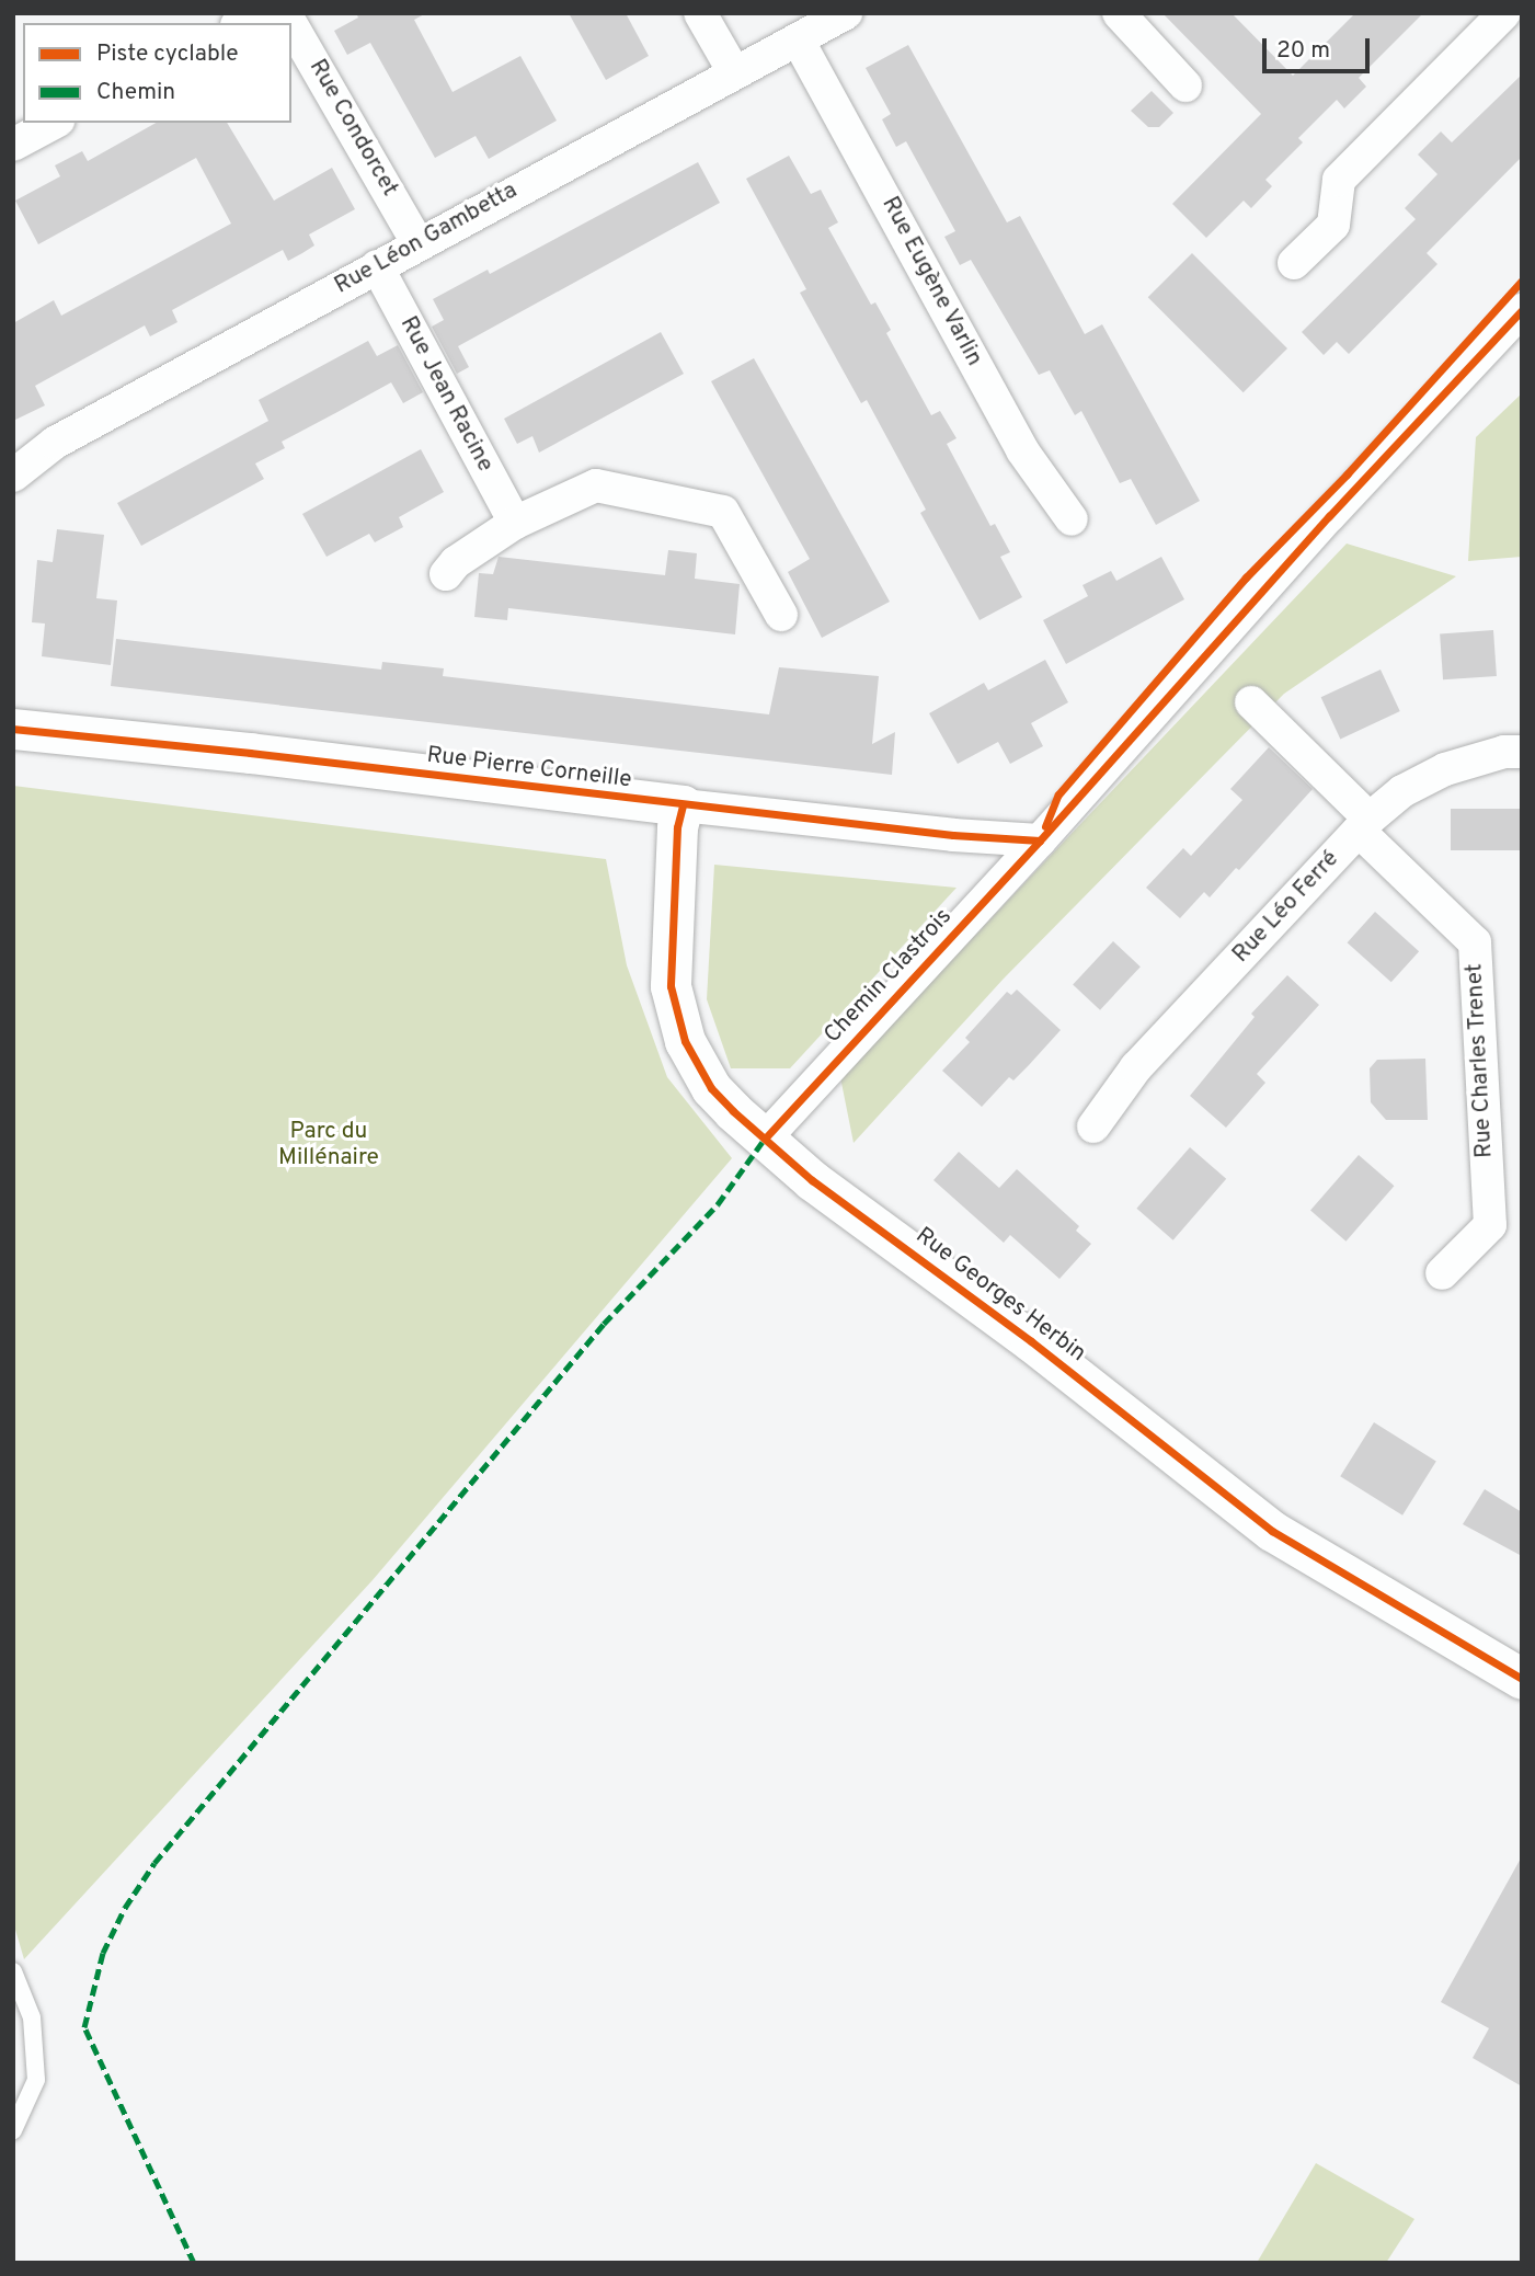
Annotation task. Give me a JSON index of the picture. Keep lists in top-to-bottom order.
{
  "streets": {
    "street": [
      "Rue Condorcet",
      "Rue Léon Gambetta",
      "Rue Eugène Varlin",
      "Rue Jean Racine",
      "Rue Pierre Corneille",
      "Rue Léo Ferré",
      "Chemin Clastrois",
      "Rue Charles Trenet",
      "Rue Georges Herbin"
    ]
  },
  "crossings": [
    ["Rue Condorcet", "Rue Léon Gambetta"],
    ["Rue Léon Gambetta", "Rue Eugène Varlin"],
    ["Rue Léon Gambetta", "Rue Jean Racine"],
    ["Rue Pierre Corneille", "Chemin Clastrois"],
    ["Rue Pierre Corneille", "Rue Georges Herbin"],
    ["Rue Léo Ferré", "Rue Charles Trenet"],
    ["Chemin Clastrois", "Rue Georges Herbin"]
  ],
  "parks": ["Parc du Millénaire"],
  "legend": ["Piste cyclable", "Chemin"],
  "scale_bar": "20 m"
}
